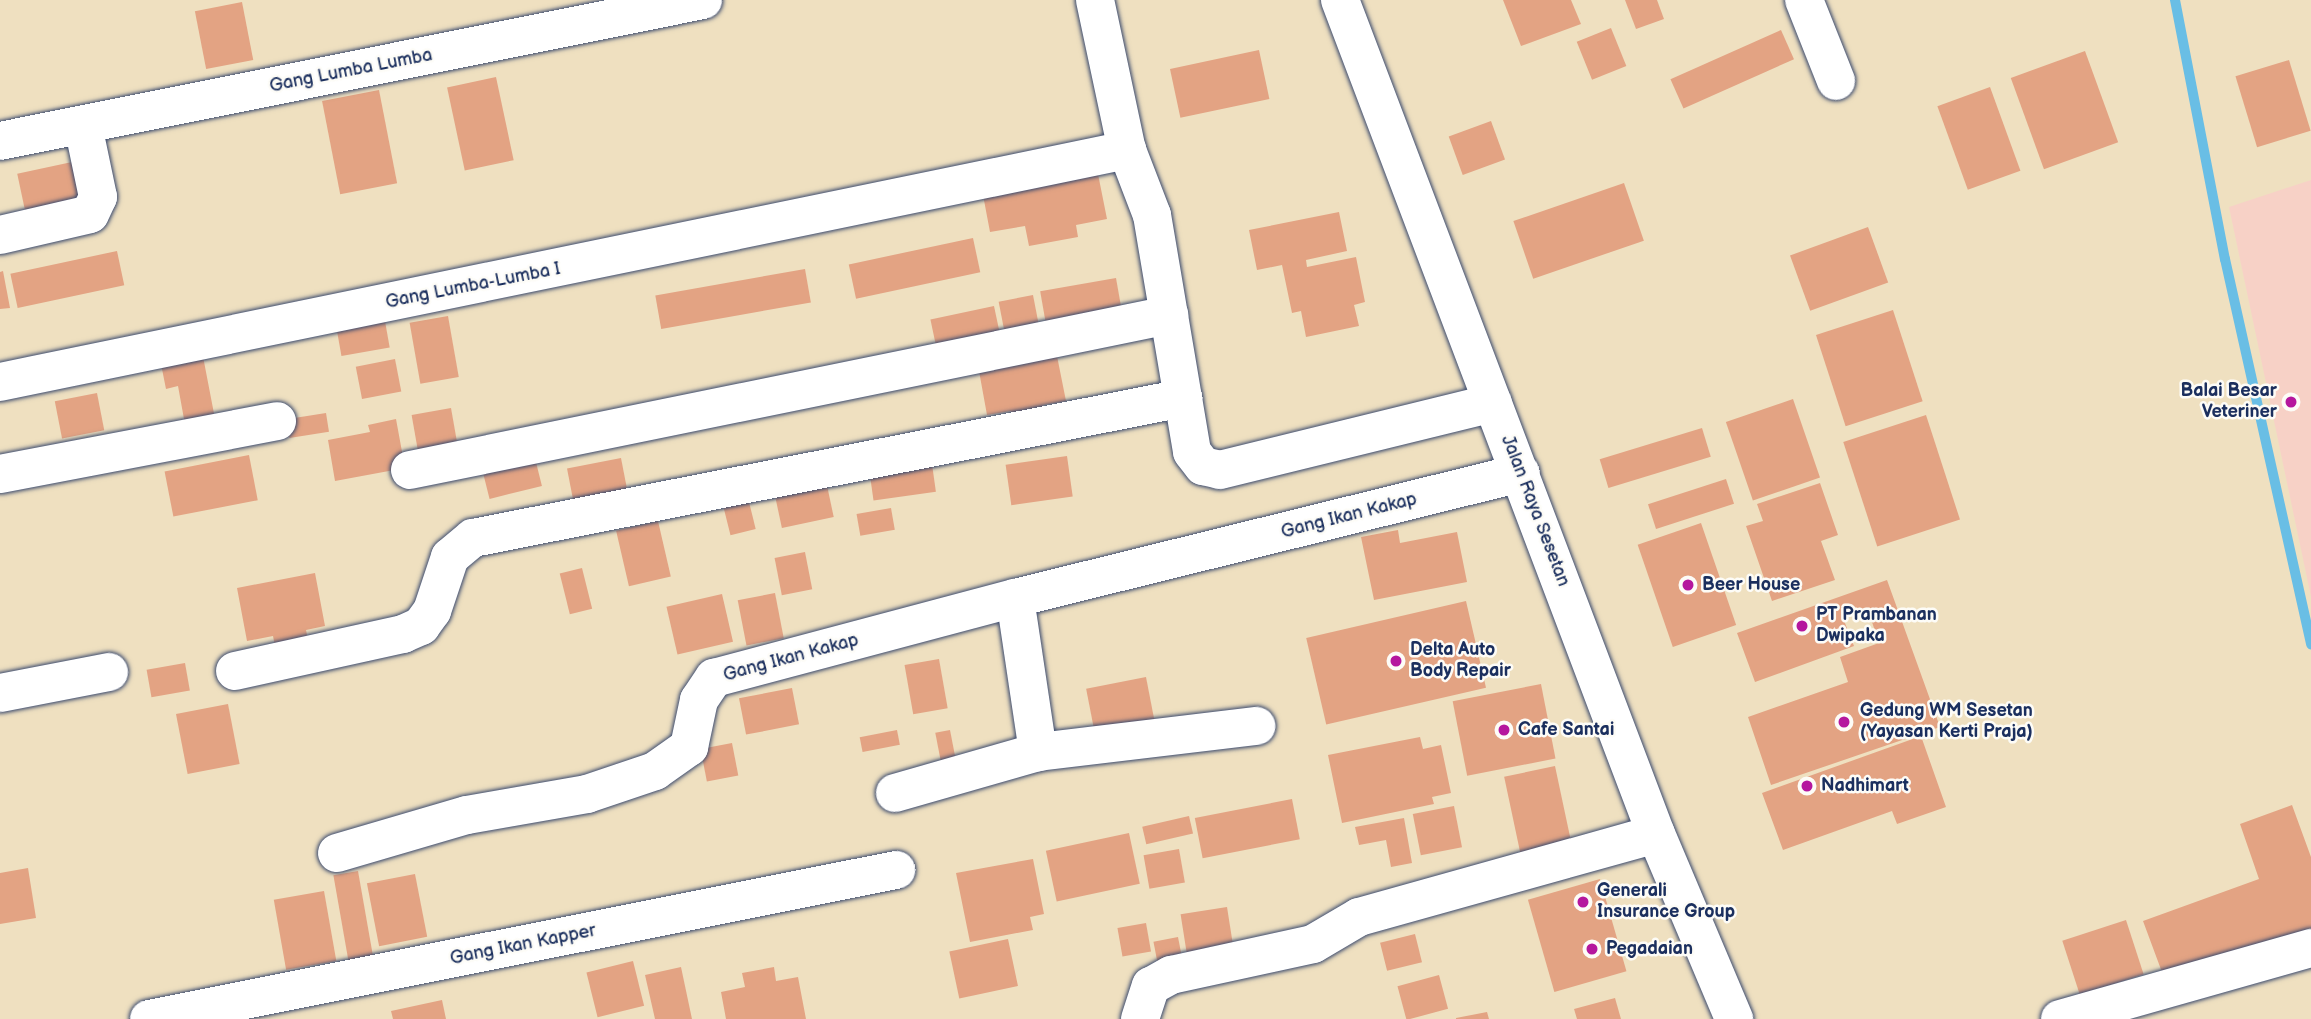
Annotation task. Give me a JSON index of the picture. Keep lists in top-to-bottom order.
{
  "streets": {
    "street": [
      "Gang Lumba Lumba",
      "Gang Lumba-Lumba I",
      "Jalan Raya Sesetan",
      "Gang Ikan Kakap",
      "Gang Ikan Kapper"
    ]
  },
  "crossings": [
    ["Jalan Raya Sesetan", "Gang Ikan Kakap"]
  ],
  "places": [
    "Balai Besar Veteriner",
    "Beer House",
    "PT Prambanan Dwipaka",
    "Delta Auto Body Repair",
    "Gedung WM Sesetan (Yayasan Kerti Praja)",
    "Cafe Santai",
    "Nadhimart",
    "Generali Insurance Group",
    "Pegadaian"
  ]
}
